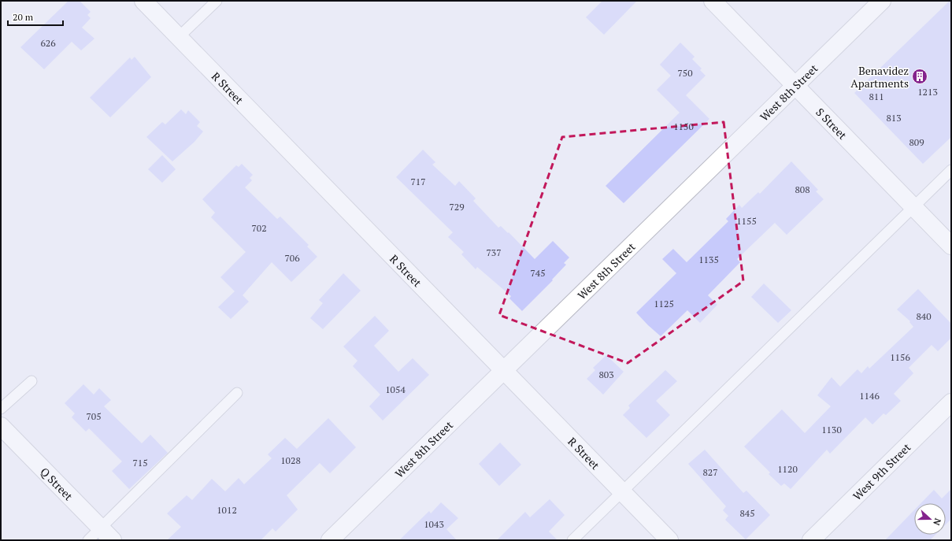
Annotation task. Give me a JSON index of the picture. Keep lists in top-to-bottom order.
{
  "streets": {
    "street": [
      "R Street",
      "West 8th Street",
      "S Street",
      "West 9th Street",
      "Q Street"
    ]
  },
  "crossings": [
    ["R Street", "West 8th Street"],
    ["West 8th Street", "S Street"]
  ],
  "places": {
    "building": ["Benavidez Apartments"]
  },
  "house_numbers": [
    "626",
    "750",
    "1213",
    "811",
    "813",
    "1150",
    "809",
    "717",
    "808",
    "729",
    "1155",
    "702",
    "737",
    "706",
    "1135",
    "745",
    "1125",
    "840",
    "1156",
    "803",
    "1054",
    "1146",
    "705",
    "1130",
    "1028",
    "715",
    "1120",
    "827",
    "1012",
    "845",
    "1043"
  ],
  "scale_bar": "20 m",
  "north": "right"
}
